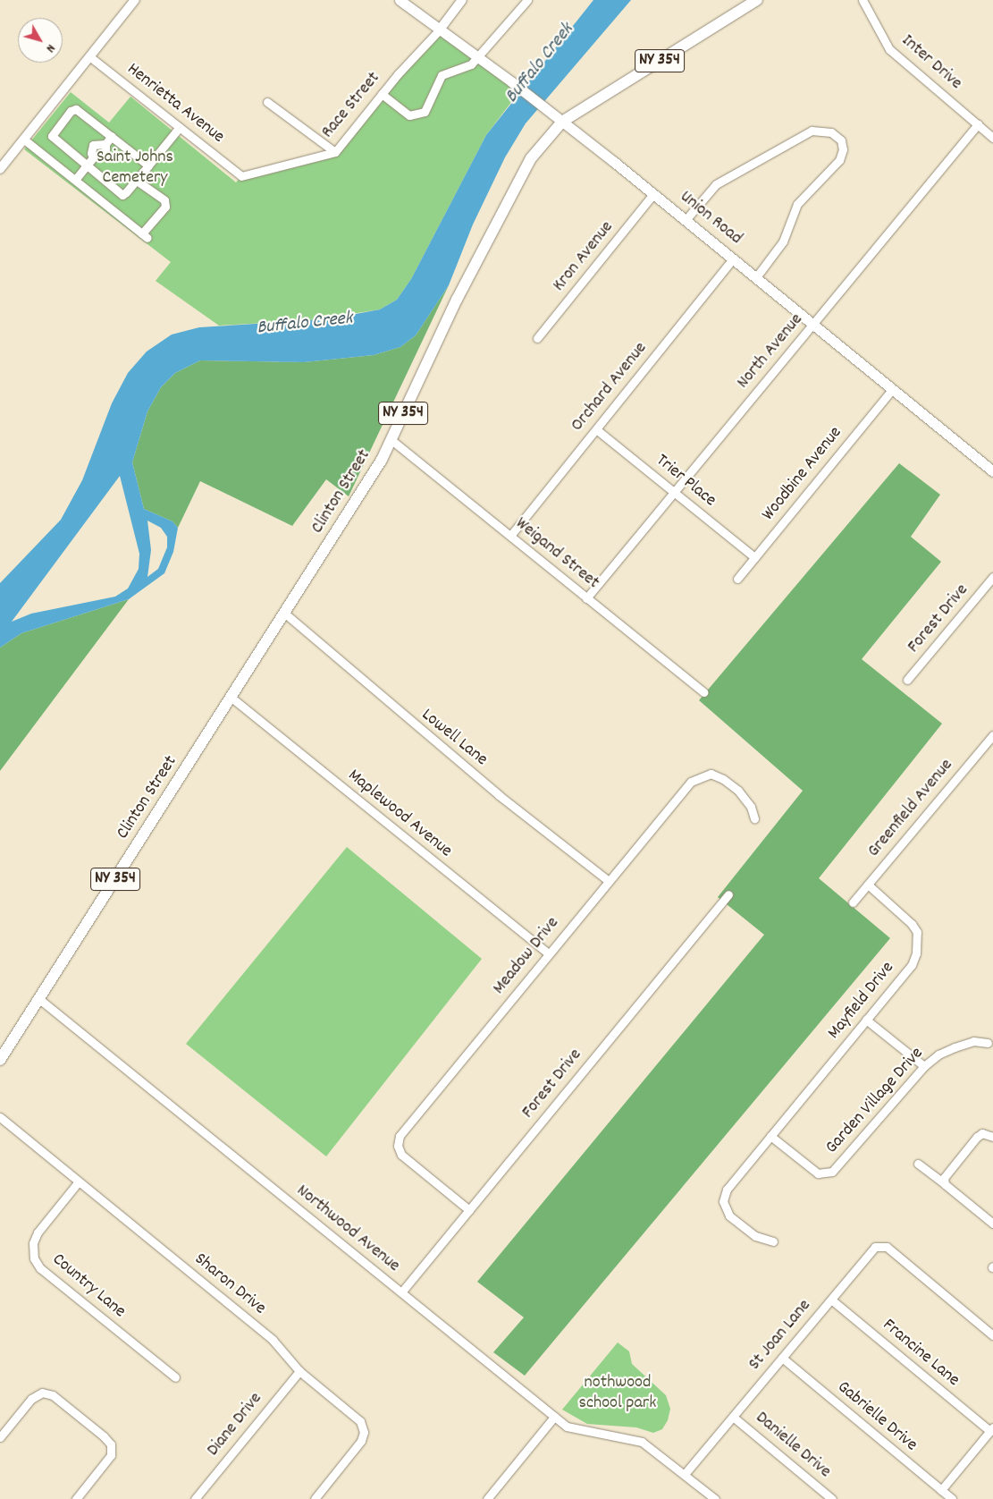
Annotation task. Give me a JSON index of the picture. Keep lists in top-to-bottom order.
{
  "streets": {
    "main road": ["NY 354", "Union Road", "Clinton Street"],
    "street": [
      "Inter Drive",
      "Henrietta Avenue",
      "Race Street",
      "Kron Avenue",
      "North Avenue",
      "Orchard Avenue",
      "Woodbine Avenue",
      "Trier Place",
      "Weigand Street",
      "Forest Drive",
      "Lowell Lane",
      "Greenfield Avenue",
      "Maplewood Avenue",
      "Meadow Drive",
      "Mayfield Drive",
      "Garden Village Drive",
      "Northwood Avenue",
      "Sharon Drive",
      "Country Lane",
      "St Joan Lane",
      "Francine Lane",
      "Gabrielle Drive",
      "Diane Drive",
      "Danielle Drive"
    ]
  },
  "crossings": [
    ["Inter Drive", "North Avenue"],
    ["Henrietta Avenue", "Race Street"],
    ["Race Street", "Union Road"],
    ["Union Road", "Kron Avenue"],
    ["Union Road", "North Avenue"],
    ["Union Road", "Orchard Avenue"],
    ["Union Road", "Woodbine Avenue"],
    ["Union Road", "Clinton Street"],
    ["North Avenue", "Trier Place"],
    ["North Avenue", "Weigand Street"],
    ["Orchard Avenue", "Trier Place"],
    ["Orchard Avenue", "Weigand Street"],
    ["Woodbine Avenue", "Trier Place"],
    ["Clinton Street", "Weigand Street"],
    ["Clinton Street", "Lowell Lane"],
    ["Clinton Street", "Maplewood Avenue"],
    ["Clinton Street", "Northwood Avenue"],
    ["Forest Drive", "Meadow Drive"],
    ["Forest Drive", "Northwood Avenue"],
    ["Lowell Lane", "Meadow Drive"],
    ["Greenfield Avenue", "Mayfield Drive"],
    ["Maplewood Avenue", "Meadow Drive"],
    ["Mayfield Drive", "Garden Village Drive"],
    ["Northwood Avenue", "St Joan Lane"],
    ["Sharon Drive", "Country Lane"],
    ["Sharon Drive", "Diane Drive"],
    ["St Joan Lane", "Francine Lane"],
    ["St Joan Lane", "Gabrielle Drive"],
    ["St Joan Lane", "Danielle Drive"]
  ],
  "water": ["Buffalo Creek"],
  "parks": ["Saint Johns Cemetery", "nothwood school park"],
  "north": "bottom right"
}
